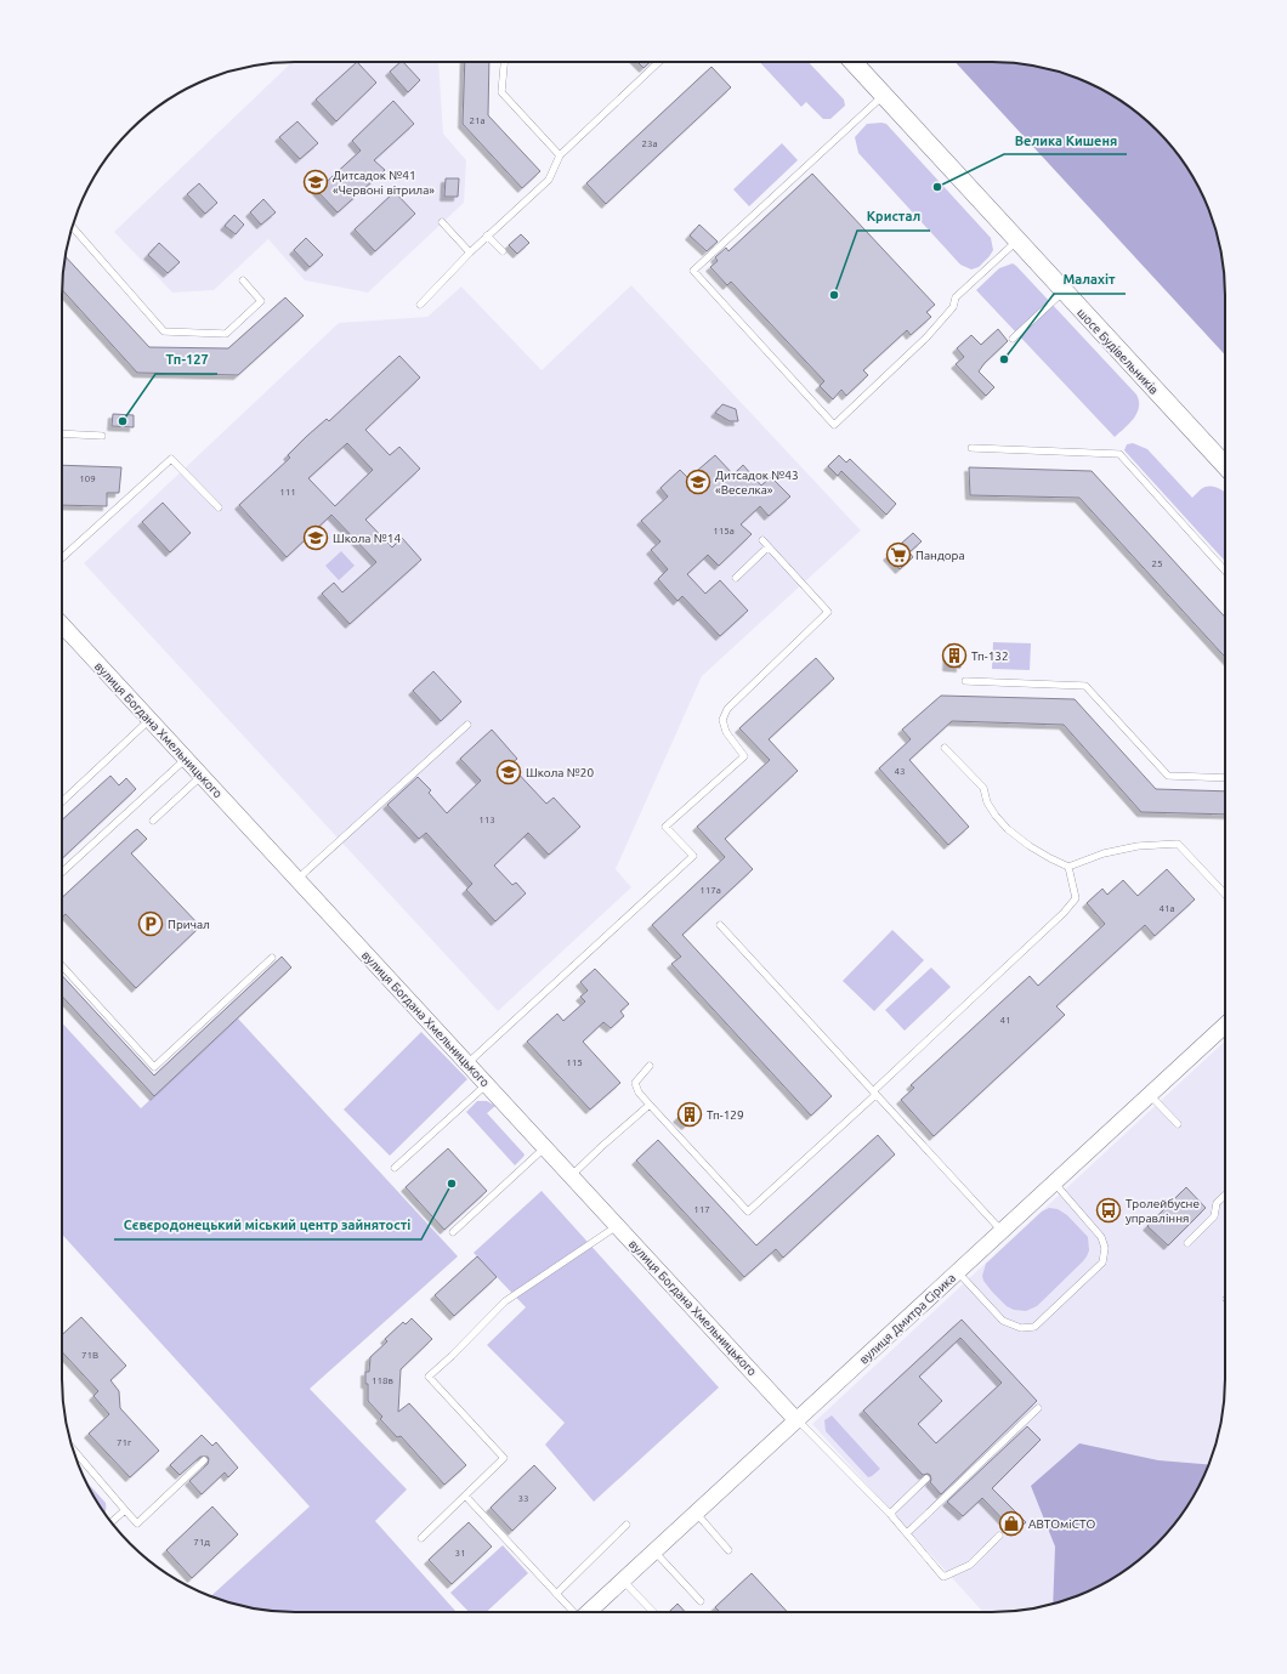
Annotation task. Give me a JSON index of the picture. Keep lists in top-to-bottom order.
{
  "streets": {
    "main road": ["шосе Будівельників"],
    "street": ["вулиця Богдана Хмельницького", "вулиця Дмитра Сірика"]
  },
  "crossings": [
    ["вулиця Богдана Хмельницького", "вулиця Дмитра Сірика"]
  ],
  "places": {
    "school or university": [
      "Дитсадок №41 «Червоні вітрила»",
      "Дитсадок №43 «Веселка»",
      "Школа №14",
      "Школа №20"
    ],
    "other": [
      "Велика Кишеня",
      "Кристал",
      "Малахіт",
      "Тп-127",
      "Сєвєродонецький міський центр зайнятості"
    ],
    "supermarket": ["Пандора"],
    "building": ["Тп-132", "Тп-129"],
    "parking": ["Причал"],
    "bus stop": ["Тролейбусне управління"],
    "shop": ["АВТОміСТО"]
  },
  "house_numbers": [
    "21а",
    "23а",
    "109",
    "111",
    "115а",
    "25",
    "43",
    "113",
    "117а",
    "41а",
    "41",
    "115",
    "117",
    "71В",
    "118в",
    "71г",
    "33",
    "71д",
    "31"
  ]
}
